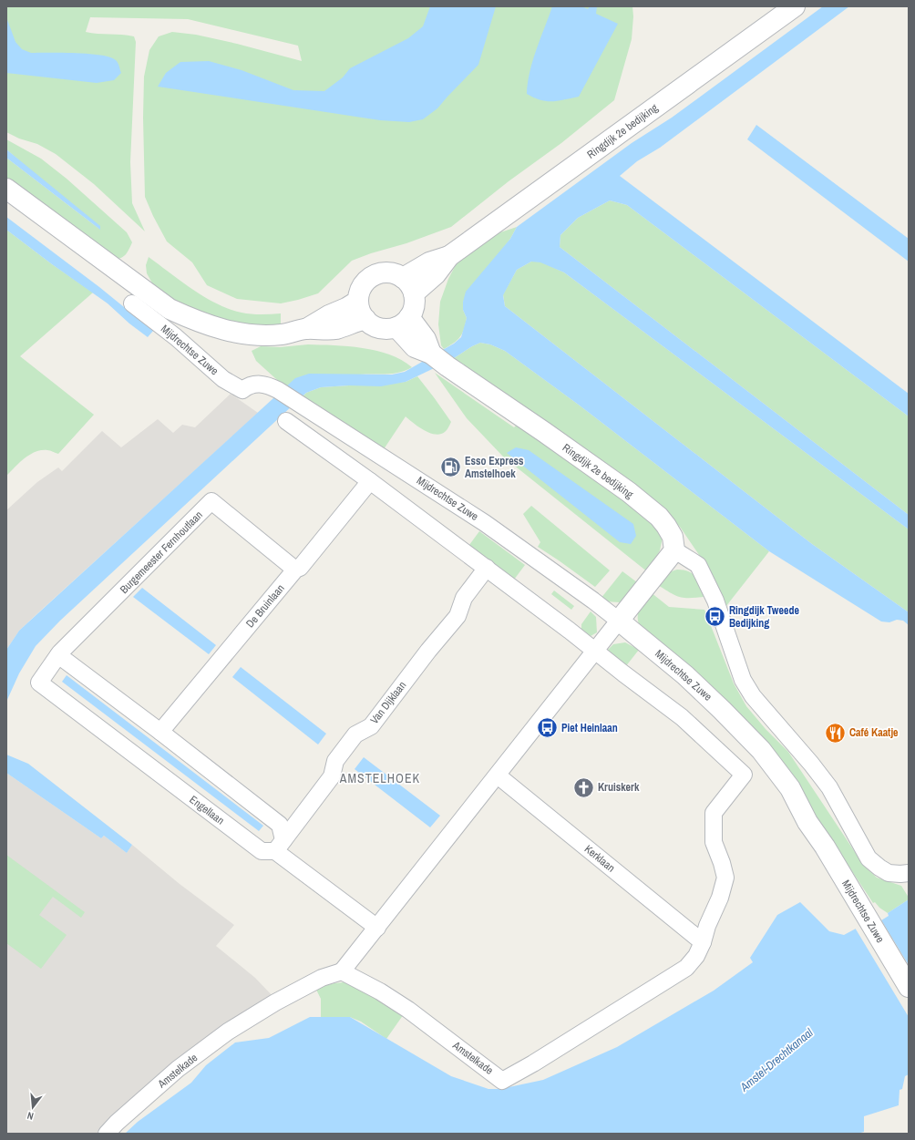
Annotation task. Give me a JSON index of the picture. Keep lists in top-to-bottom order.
{
  "streets": {
    "street": [
      "Ringdijk 2e bedijking",
      "Mijdrechtse Zuwe",
      "Burgemeester Fernhoutlaan",
      "De Bruinlaan",
      "Van Dijklaan",
      "Engellaan",
      "Kerklaan",
      "Amstelkade"
    ]
  },
  "crossings": [
    ["Ringdijk 2e bedijking", "Mijdrechtse Zuwe"],
    ["Burgemeester Fernhoutlaan", "De Bruinlaan"],
    ["Burgemeester Fernhoutlaan", "Engellaan"],
    ["Van Dijklaan", "Engellaan"],
    ["Kerklaan", "Amstelkade"]
  ],
  "districts": ["AMSTELHOEK"],
  "water": ["Amstel-Drechtkanaal"],
  "places": {
    "fuel station": ["Esso Express Amstelhoek"],
    "bus stop": ["Ringdijk Tweede Bedijking", "Piet Heinlaan"],
    "restaurant": ["Café Kaatje"],
    "church": ["Kruiskerk"]
  },
  "north": "bottom"
}
